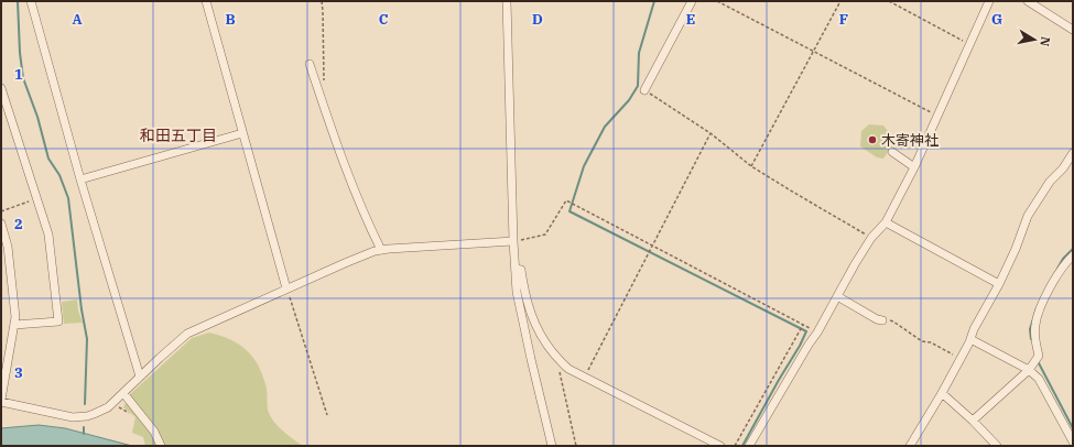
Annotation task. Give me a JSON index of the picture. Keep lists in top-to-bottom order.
{
  "districts": ["和田五丁目"],
  "places": ["木寄神社"],
  "north": "right",
  "grid": {
    "columns": [
      "A",
      "B",
      "C",
      "D",
      "E",
      "F",
      "G"
    ],
    "rows": ["1", "2", "3"]
  }
}
